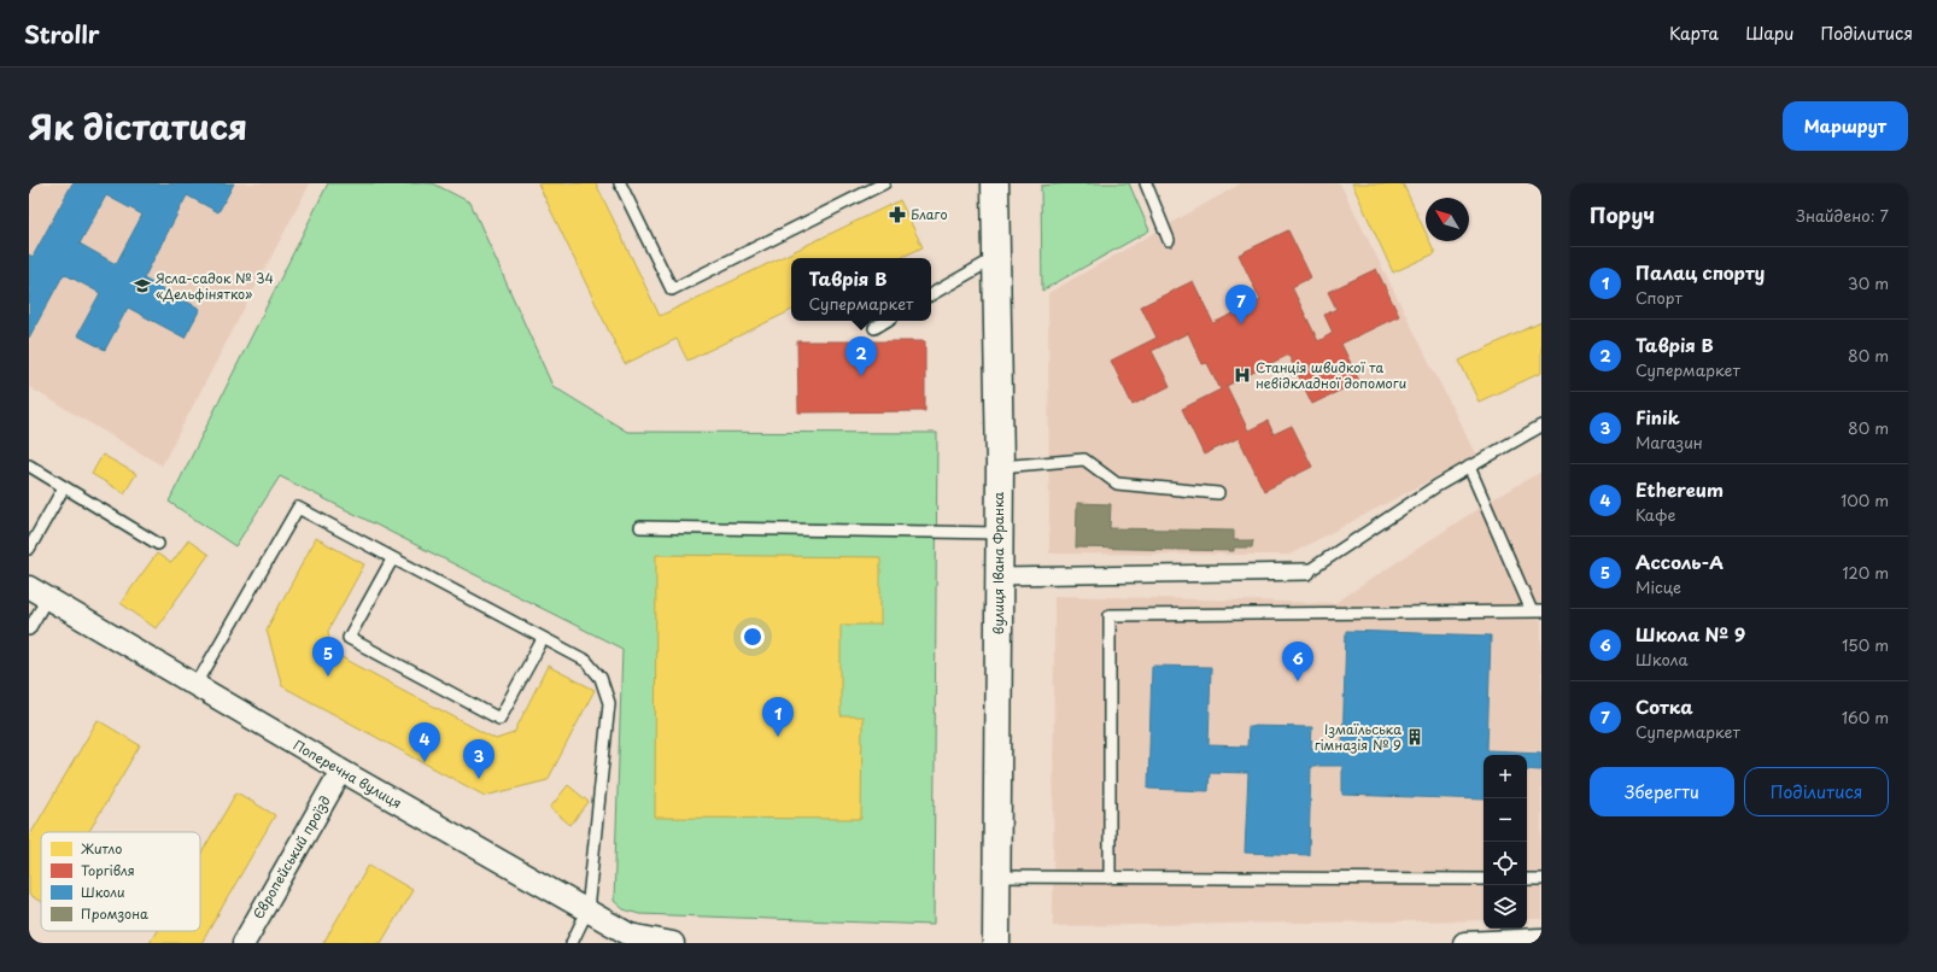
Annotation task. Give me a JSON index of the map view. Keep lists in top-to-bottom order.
{
  "streets": {
    "street": ["вулиця Івана Франка", "Поперечна вулиця", "Європейський проїзд"]
  },
  "crossings": [
    ["Поперечна вулиця", "Європейський проїзд"]
  ],
  "places": {
    "pharmacy": ["Благо"],
    "school or university": ["Ясла-садок № 34 «Дельфінятко»"],
    "hospital": ["Станція швидкої та невідкладної допомоги"],
    "building": ["Ізмаїльська гімназія № 9"]
  },
  "legend": [
    "Житло",
    "Торгівля",
    "Школи",
    "Промзона"
  ],
  "north": "top left",
  "page": {
    "header": "Strollr",
    "nav": ["Карта", "Шари", "Поділитися"],
    "title": "Як дістатися",
    "buttons": [
      "Маршрут",
      ["Зберегти", "Поділитися"]
    ],
    "heading": ["Поруч", "Знайдено: 7"],
    "list": [
      {
        "mark": "1",
        "name": "Палац спорту",
        "note": "Спорт",
        "value": "30 m"
      },
      {
        "mark": "2",
        "name": "Таврія В",
        "note": "Супермаркет",
        "value": "80 m"
      },
      {
        "mark": "3",
        "name": "Finik",
        "note": "Магазин",
        "value": "80 m"
      },
      {
        "mark": "4",
        "name": "Ethereum",
        "note": "Кафе",
        "value": "100 m"
      },
      {
        "mark": "5",
        "name": "Ассоль-А",
        "note": "Місце",
        "value": "120 m"
      },
      {
        "mark": "6",
        "name": "Школа № 9",
        "note": "Школа",
        "value": "150 m"
      },
      {
        "mark": "7",
        "name": "Сотка",
        "note": "Супермаркет",
        "value": "160 m"
      }
    ],
    "popup": ["Таврія В", "Супермаркет"],
    "pins": [
      "7",
      "2",
      "5",
      "6",
      "1",
      "4",
      "3"
    ],
    "map_buttons": ["+", "−"]
  }
}
